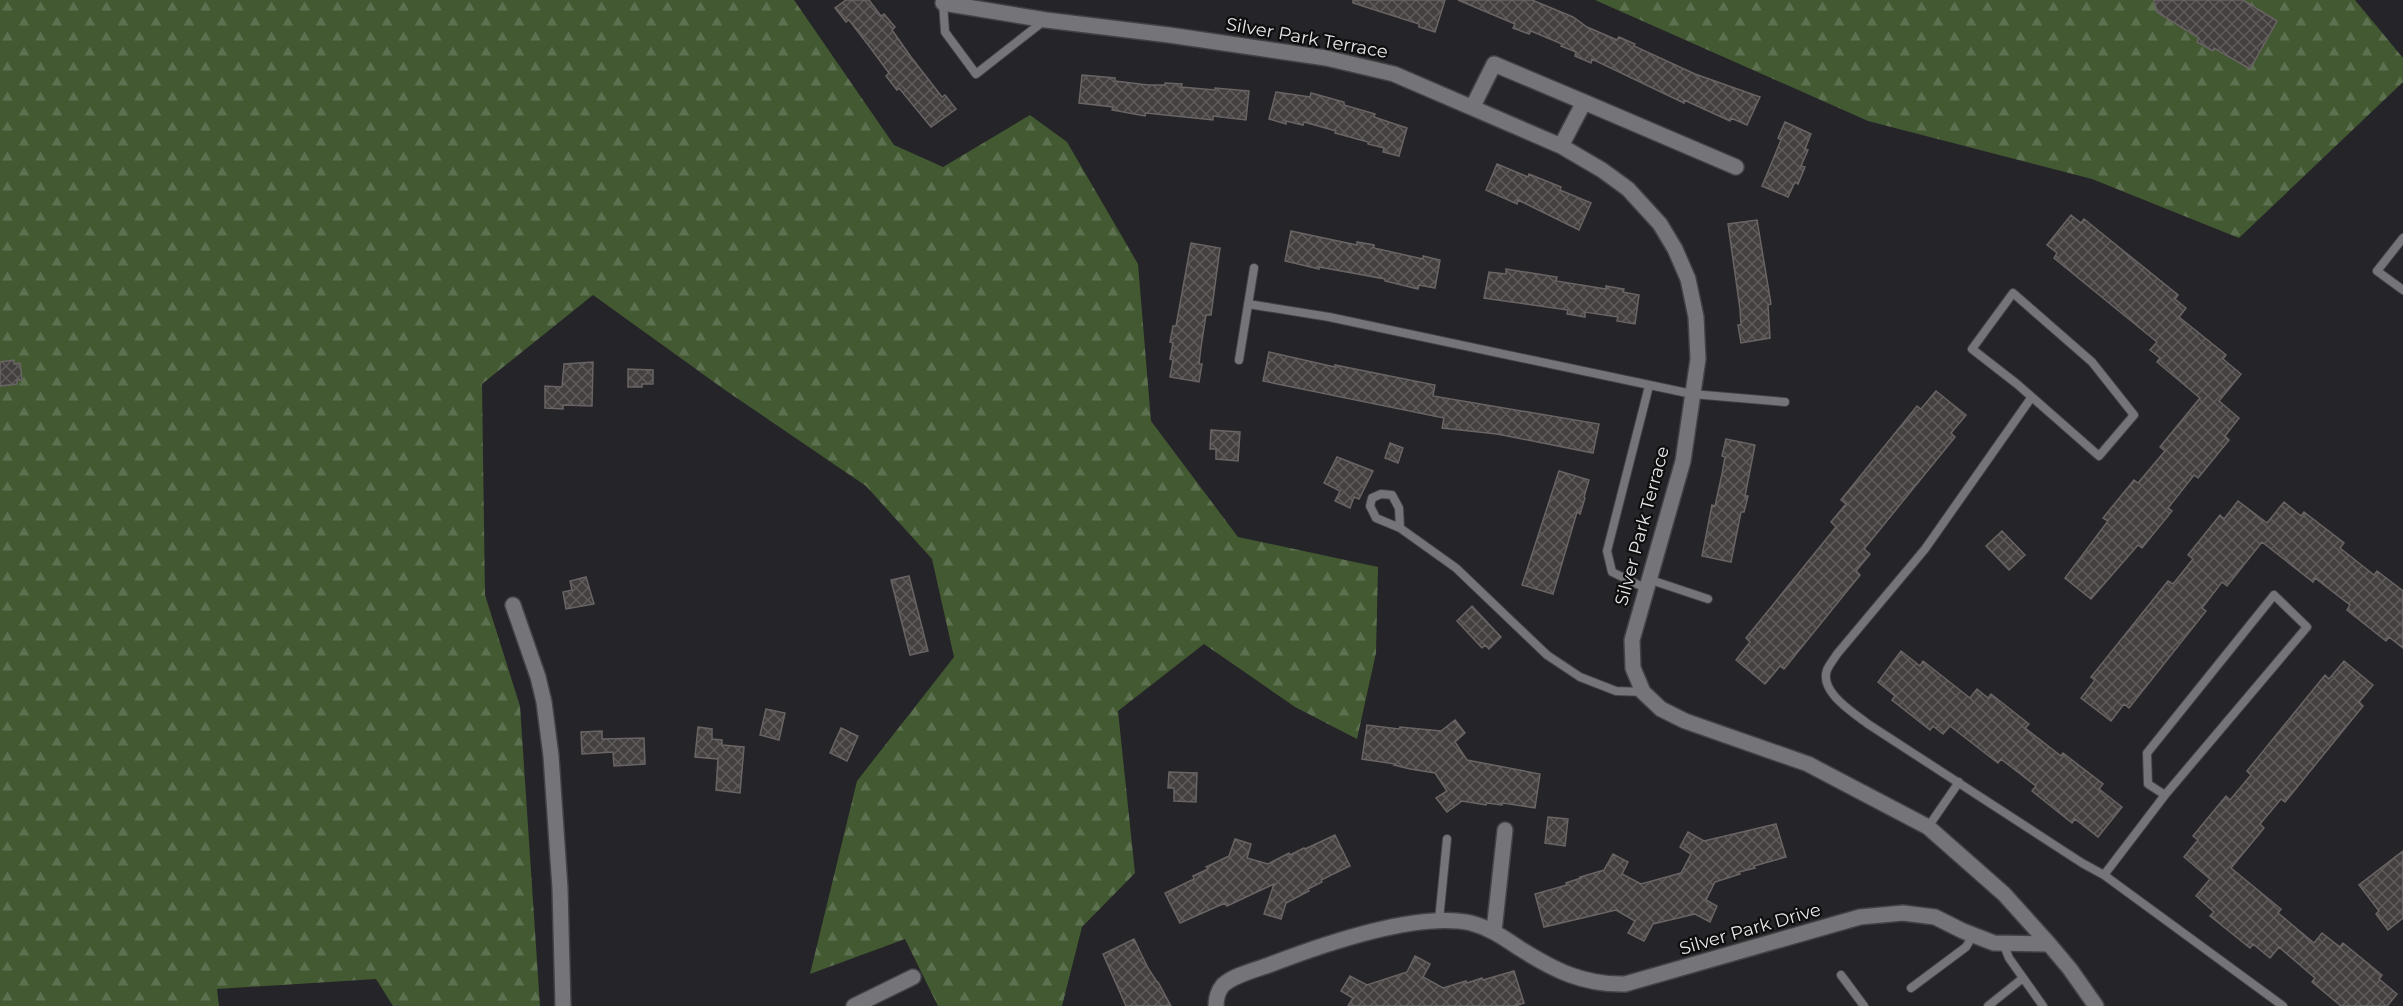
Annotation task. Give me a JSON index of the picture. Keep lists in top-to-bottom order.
{
  "streets": {
    "street": ["Silver Park Terrace", "Silver Park Drive"]
  },
  "crossings": [
    ["Silver Park Terrace", "Silver Park Drive"]
  ]
}
